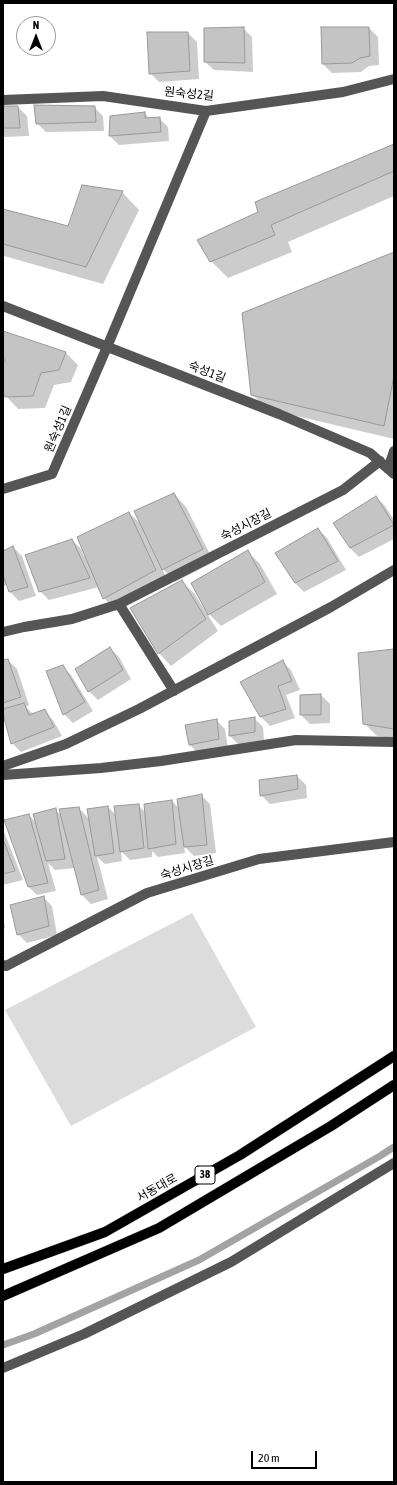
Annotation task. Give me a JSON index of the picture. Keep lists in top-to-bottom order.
{
  "streets": {
    "main road": ["38", "서동대로"],
    "street": [
      "원숙성2길",
      "숙성1길",
      "원숙성1길",
      "숙성시장길"
    ]
  },
  "crossings": [
    ["원숙성2길", "원숙성1길"],
    ["숙성1길", "원숙성1길"],
    ["숙성1길", "숙성시장길"]
  ],
  "scale_bar": "20 m",
  "north": "top"
}
